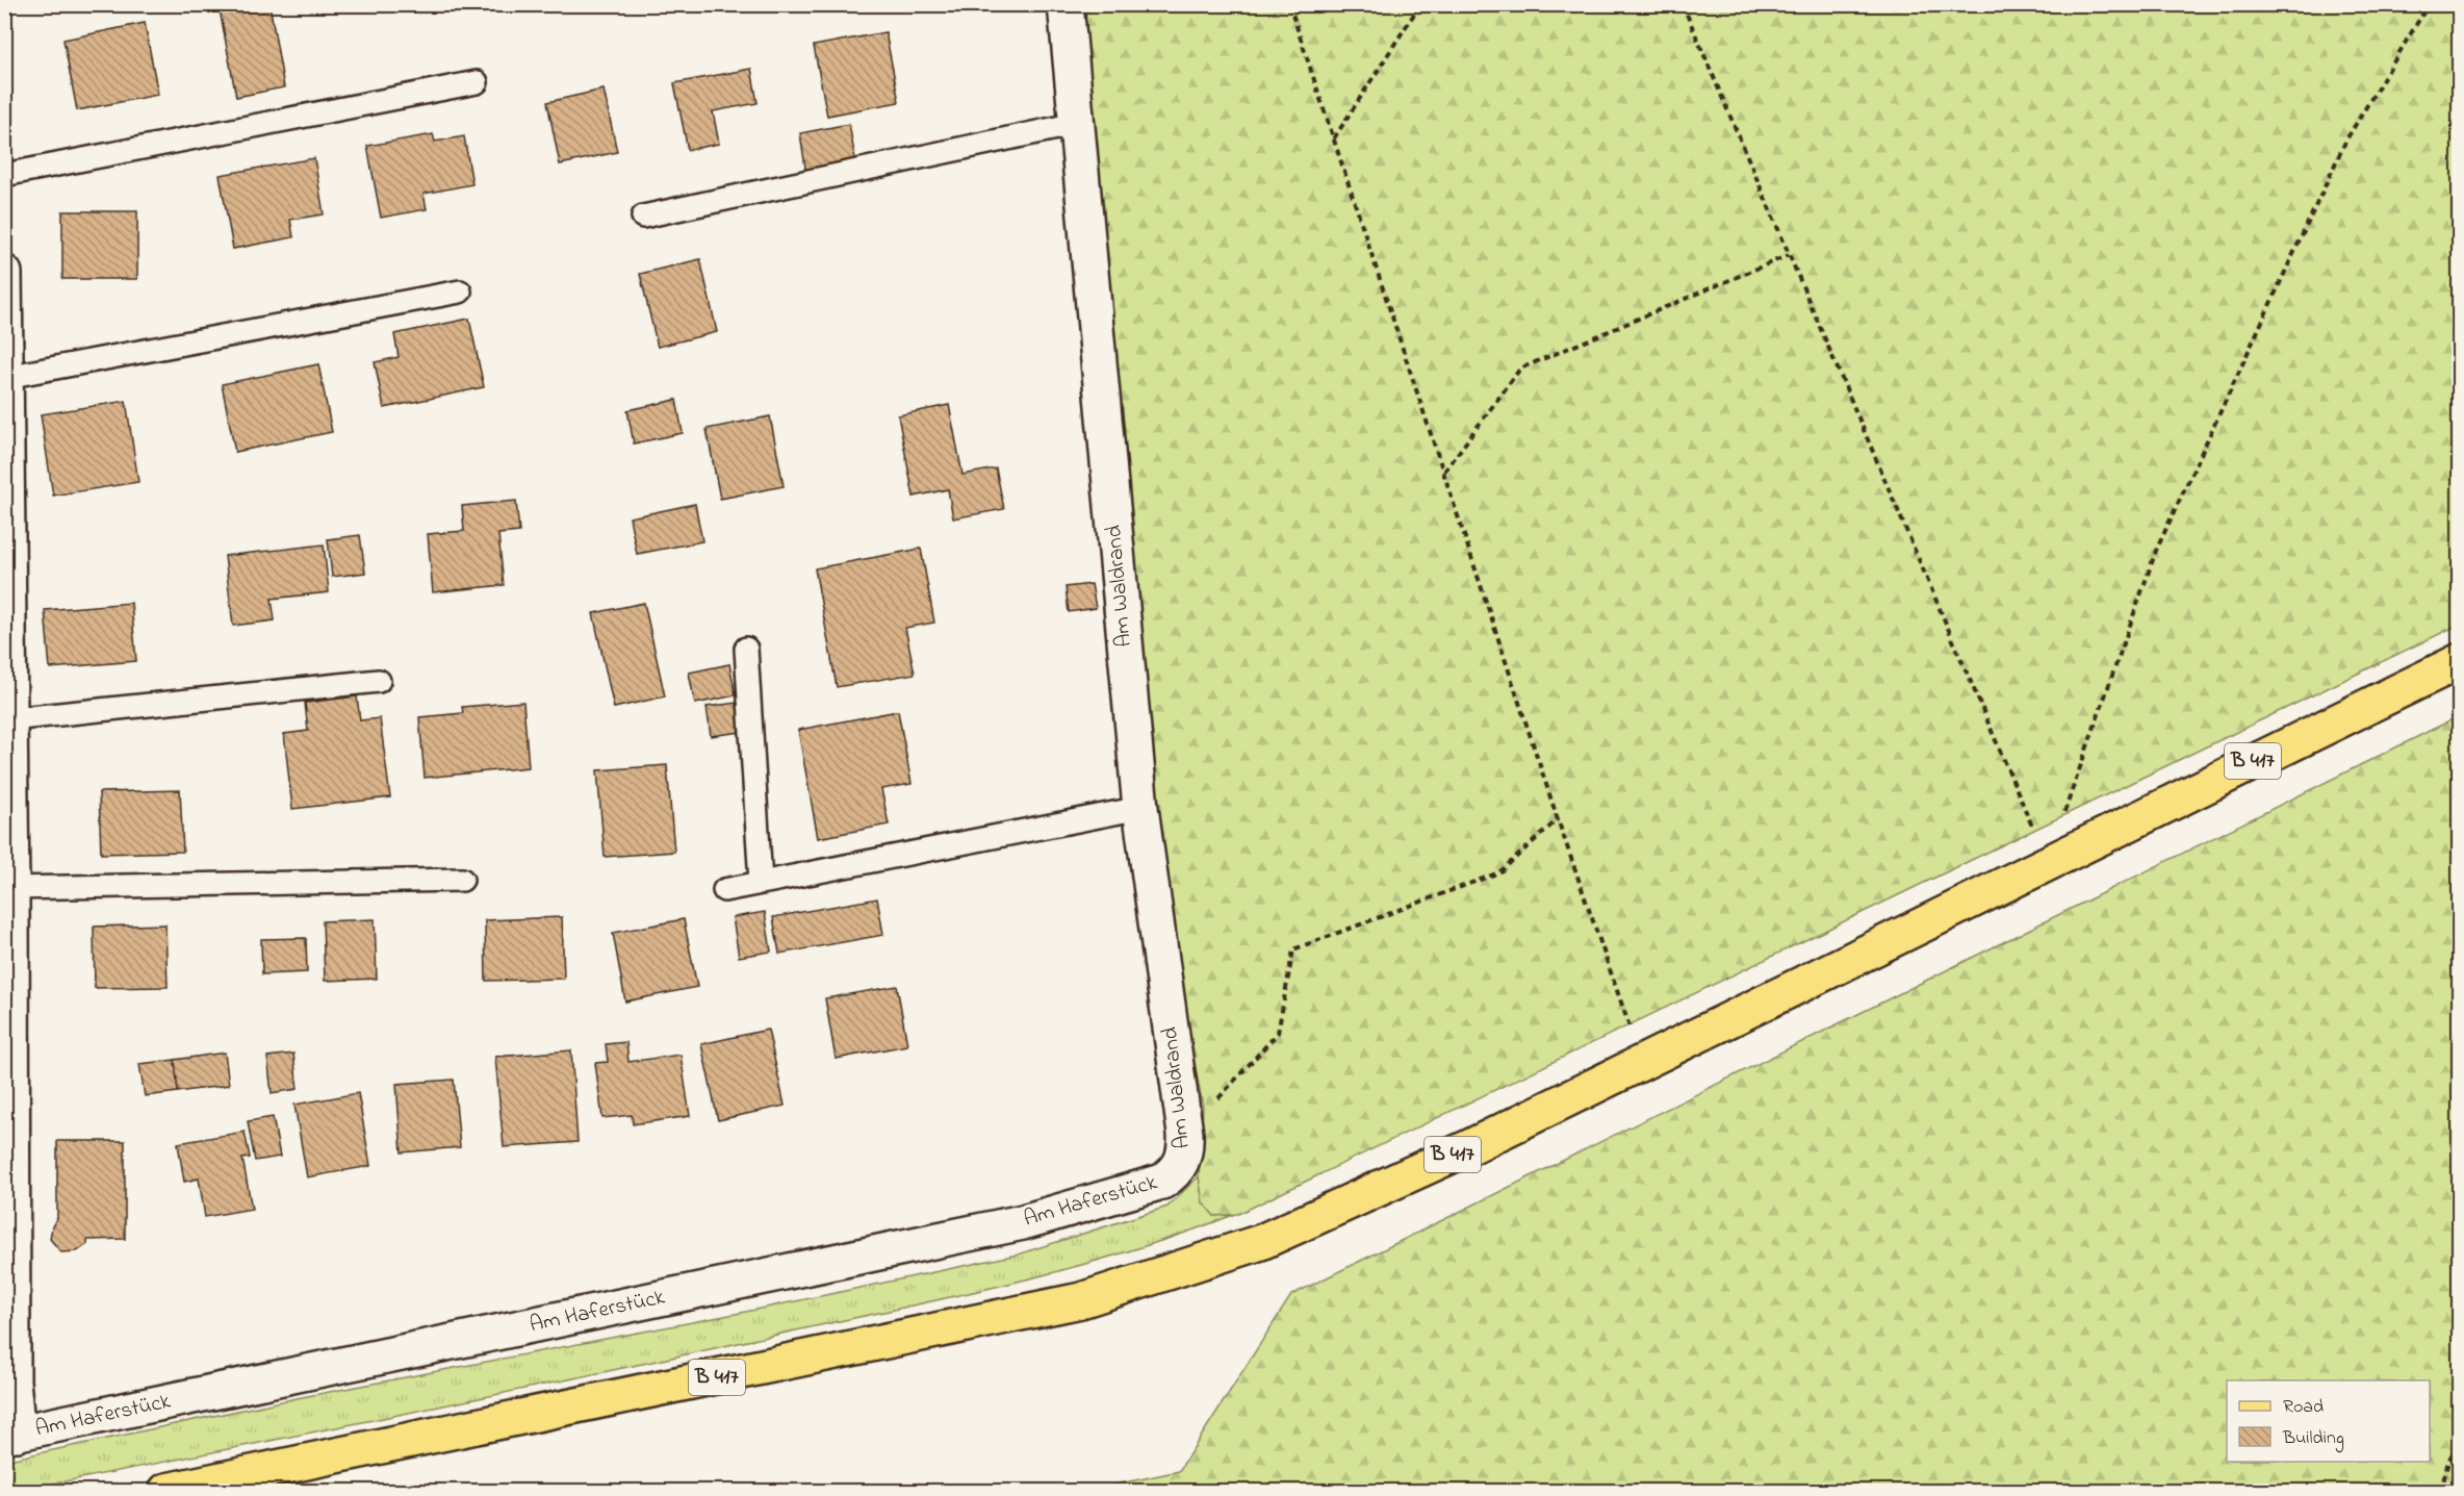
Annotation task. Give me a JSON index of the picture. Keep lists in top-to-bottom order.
{
  "streets": {
    "main road": ["B 417"],
    "street": ["Am Waldrand", "Am Haferstück"]
  },
  "crossings": [
    ["Am Waldrand", "Am Haferstück"]
  ],
  "legend": ["Road", "Building"]
}
